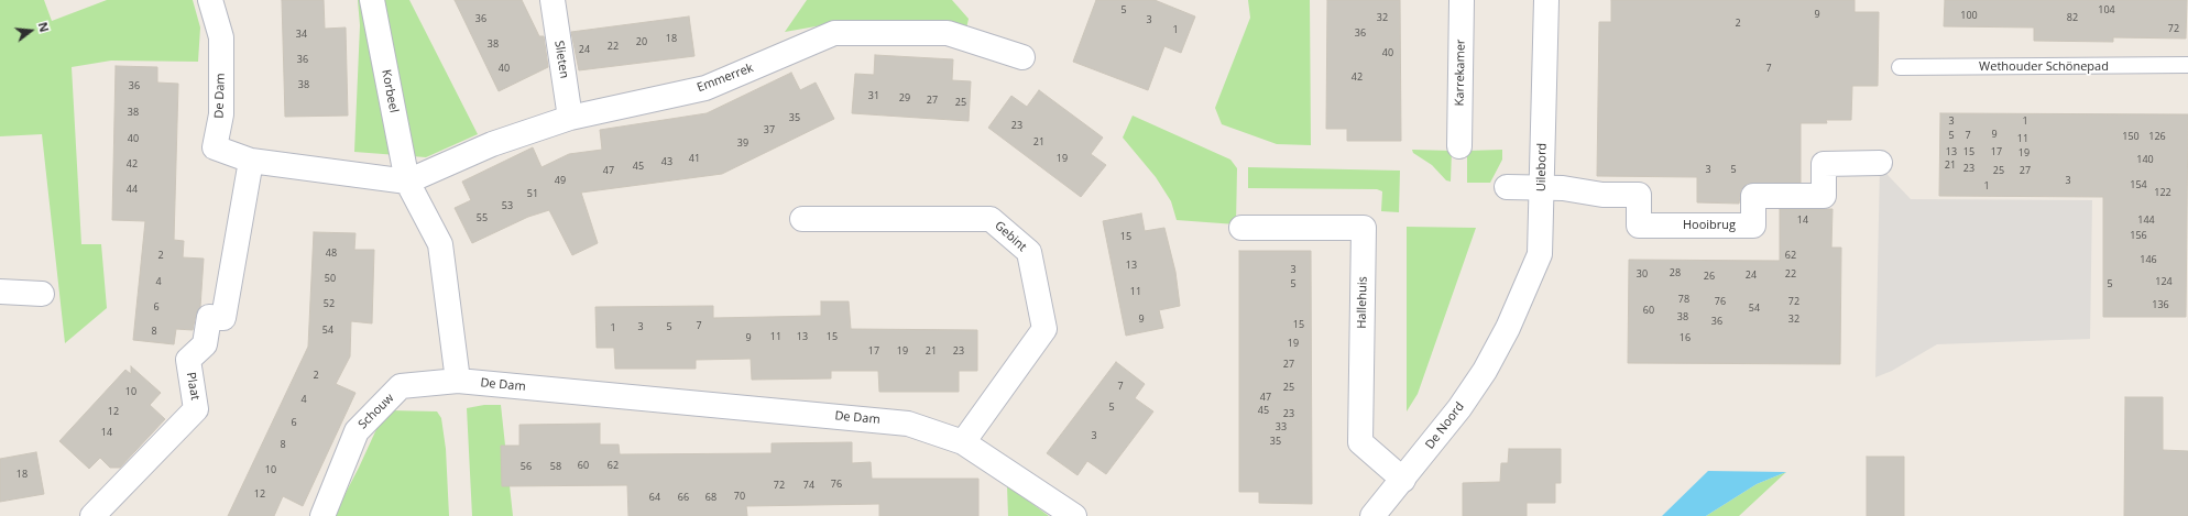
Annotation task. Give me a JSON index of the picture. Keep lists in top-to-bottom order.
{
  "streets": {
    "street": [
      "Slieten",
      "Karrekamer",
      "Emmerrek",
      "Korbeel",
      "De Dam",
      "Uilebord",
      "Hooibrug",
      "Gebint",
      "Hallehuis",
      "Plaat",
      "Schouw",
      "De Noord"
    ],
    "lane": ["Wethouder Schönepad"]
  },
  "crossings": [
    ["Slieten", "Emmerrek"],
    ["Emmerrek", "Korbeel"],
    ["Emmerrek", "De Dam"],
    ["Korbeel", "De Dam"],
    ["De Dam", "Gebint"],
    ["De Dam", "Plaat"],
    ["De Dam", "Schouw"],
    ["Uilebord", "Hooibrug"],
    ["Uilebord", "De Noord"],
    ["Hallehuis", "De Noord"]
  ],
  "house_numbers": [
    "5",
    "104",
    "9",
    "100",
    "32",
    "82",
    "36",
    "3",
    "2",
    "72",
    "1",
    "36",
    "34",
    "18",
    "20",
    "38",
    "22",
    "24",
    "40",
    "36",
    "40",
    "7",
    "42",
    "38",
    "36",
    "31",
    "29",
    "27",
    "25",
    "38",
    "35",
    "3",
    "1",
    "23",
    "37",
    "9",
    "5",
    "7",
    "150",
    "126",
    "40",
    "11",
    "21",
    "39",
    "13",
    "15",
    "17",
    "19",
    "41",
    "19",
    "140",
    "43",
    "42",
    "21",
    "45",
    "23",
    "3",
    "5",
    "47",
    "25",
    "27",
    "49",
    "3",
    "154",
    "1",
    "44",
    "122",
    "51",
    "53",
    "55",
    "14",
    "144",
    "156",
    "15",
    "48",
    "2",
    "62",
    "146",
    "13",
    "3",
    "28",
    "30",
    "22",
    "24",
    "26",
    "50",
    "4",
    "124",
    "5",
    "5",
    "11",
    "78",
    "76",
    "72",
    "52",
    "136",
    "6",
    "54",
    "60",
    "38",
    "9",
    "32",
    "36",
    "15",
    "7",
    "3",
    "5",
    "1",
    "54",
    "8",
    "11",
    "13",
    "15",
    "9",
    "16",
    "19",
    "17",
    "19",
    "21",
    "23",
    "27",
    "2",
    "7",
    "25",
    "10",
    "47",
    "4",
    "5",
    "45",
    "12",
    "23",
    "6",
    "33",
    "14",
    "3",
    "35",
    "8",
    "60",
    "62",
    "56",
    "58",
    "10",
    "18",
    "76",
    "72",
    "74",
    "12",
    "70",
    "64",
    "66",
    "68"
  ],
  "north": "right"
}
